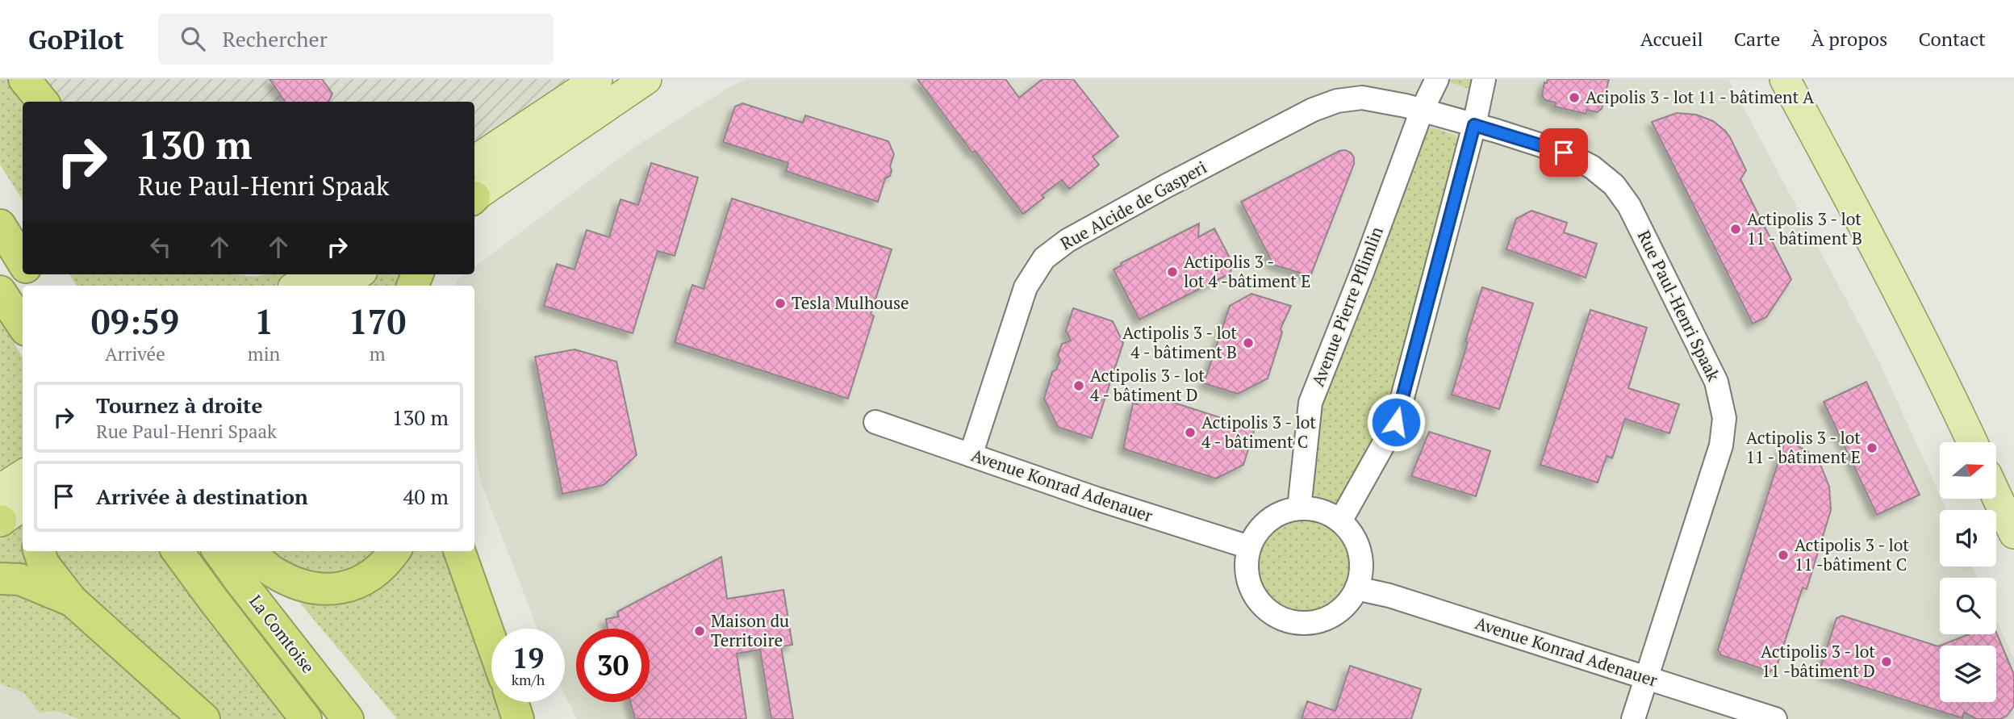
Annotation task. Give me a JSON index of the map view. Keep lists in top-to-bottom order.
{
  "streets": {
    "highway": ["La Comtoise"],
    "street": [
      "Rue Alcide de Gasperi",
      "Rue Paul-Henri Spaak",
      "Avenue Pierre Pflimlin",
      "Avenue Konrad Adenauer"
    ]
  },
  "crossings": [
    ["Rue Alcide de Gasperi", "Avenue Pierre Pflimlin"],
    ["Rue Alcide de Gasperi", "Avenue Konrad Adenauer"],
    ["Rue Paul-Henri Spaak", "Avenue Konrad Adenauer"],
    ["Avenue Pierre Pflimlin", "Avenue Konrad Adenauer"]
  ],
  "places": [
    "Acipolis 3 - lot 11 - bâtiment A",
    "Actipolis 3 - lot 11 - bâtiment B",
    "Actipolis 3 - lot 4 -bâtiment E",
    "Tesla Mulhouse",
    "Actipolis 3 - lot 4 - bâtiment B",
    "Actipolis 3 - lot 4 - bâtiment D",
    "Actipolis 3 - lot 4 - bâtiment C",
    "Actipolis 3 - lot 11 - bâtiment E",
    "Actipolis 3 - lot 11 -bâtiment C",
    "Maison du Territoire",
    "Actipolis 3 - lot 11 -bâtiment D"
  ],
  "north": "right",
  "page": {
    "header": "GoPilot",
    "search": "Rechercher",
    "nav": [
      "Accueil",
      "Carte",
      "À propos",
      "Contact"
    ],
    "turn": ["130 m", "Rue Paul-Henri Spaak"],
    "eta": [
      "09:59",
      "Arrivée",
      "1",
      "min",
      "170",
      "m"
    ],
    "list": [
      {
        "name": "Tournez à droite",
        "note": "Rue Paul-Henri Spaak",
        "value": "130 m"
      },
      {
        "name": "Arrivée à destination",
        "value": "40 m"
      }
    ],
    "speed": "19 km/h",
    "limit": "30"
  }
}
